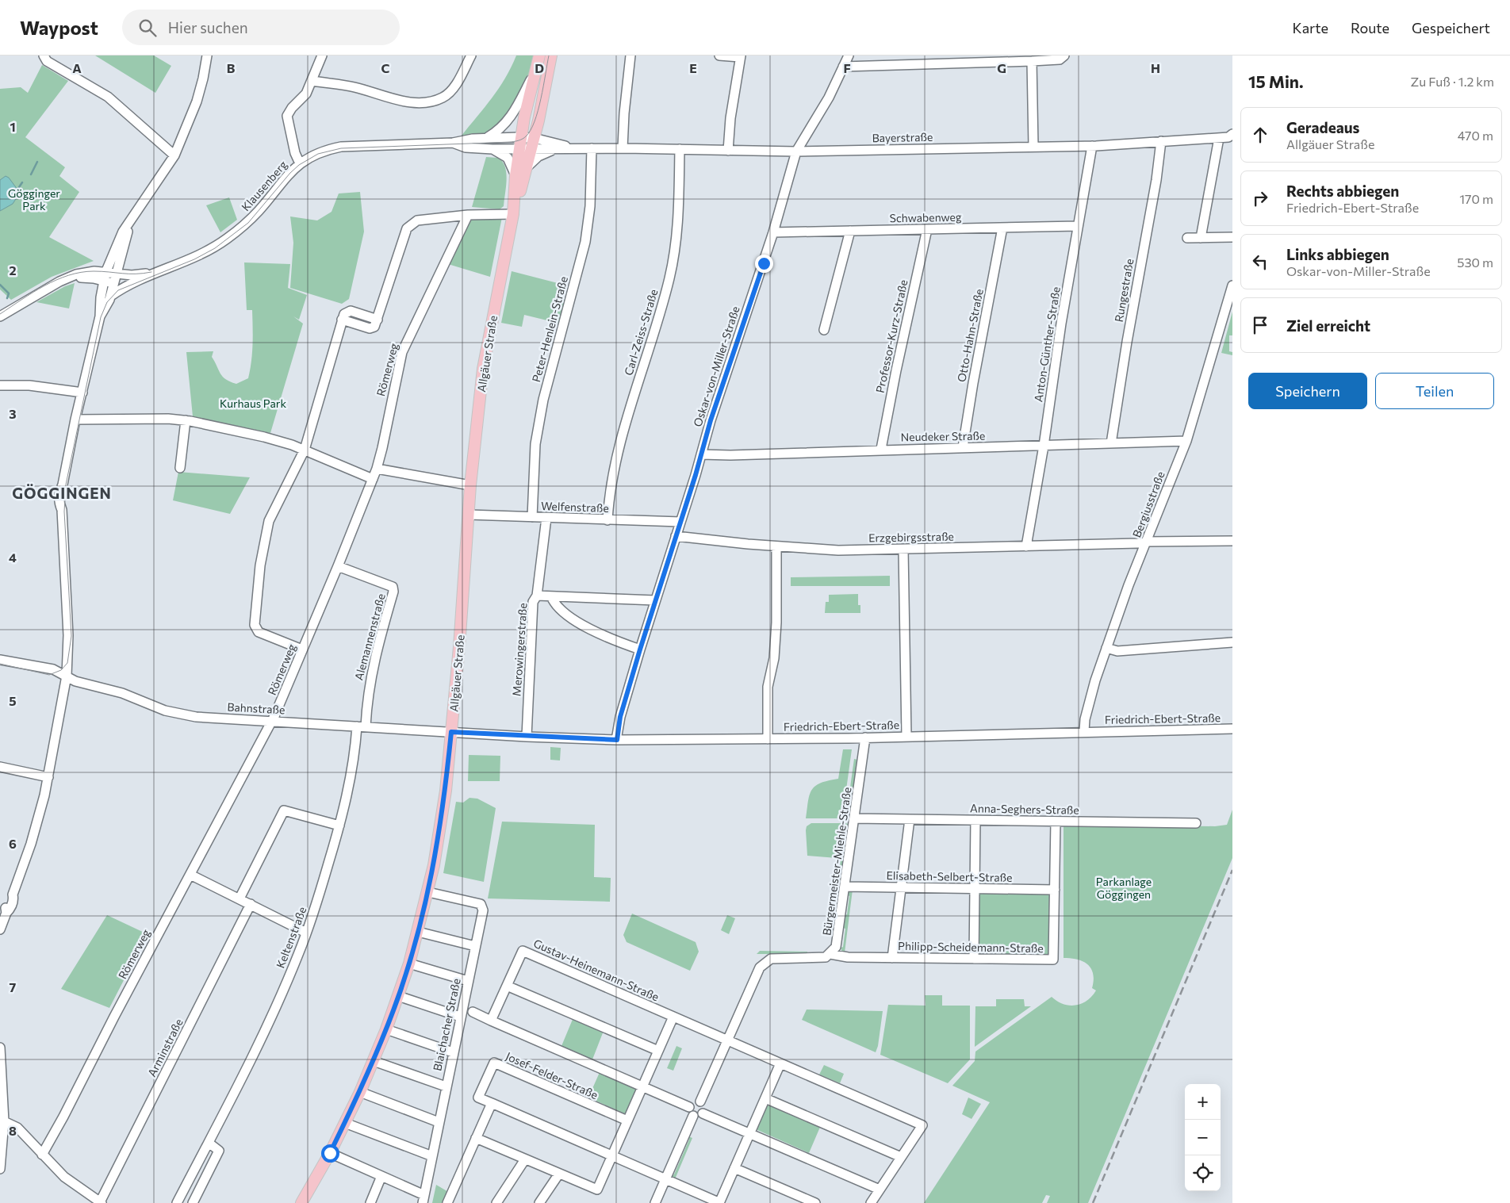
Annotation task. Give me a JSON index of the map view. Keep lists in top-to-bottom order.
{
  "streets": {
    "main road": ["Allgäuer Straße"],
    "street": [
      "Bayerstraße",
      "Klausenberg",
      "Schwabenweg",
      "Rungestraße",
      "Peter-Henlein-Straße",
      "Carl-Zeiss-Straße",
      "Otto-Hahn-Straße",
      "Professor-Kurz-Straße",
      "Anton-Günther-Straße",
      "Oskar-von-Miller-Straße",
      "Römerweg",
      "Neudeker Straße",
      "Bergiusstraße",
      "Welfenstraße",
      "Erzgebirgsstraße",
      "Alemannenstraße",
      "Merowingerstraße",
      "Bahnstraße",
      "Friedrich-Ebert-Straße",
      "Anna-Seghers-Straße",
      "Bürgermeister-Miehle-Straße",
      "Elisabeth-Selbert-Straße",
      "Keltenstraße",
      "Philipp-Scheidemann-Straße",
      "Gustav-Heinemann-Straße",
      "Blaichacher Straße",
      "Arminstraße",
      "Josef-Felder-Straße"
    ]
  },
  "crossings": [
    ["Bayerstraße", "Klausenberg"],
    ["Bayerstraße", "Rungestraße"],
    ["Bayerstraße", "Peter-Henlein-Straße"],
    ["Bayerstraße", "Carl-Zeiss-Straße"],
    ["Bayerstraße", "Anton-Günther-Straße"],
    ["Bayerstraße", "Allgäuer Straße"],
    ["Bayerstraße", "Oskar-von-Miller-Straße"],
    ["Klausenberg", "Allgäuer Straße"],
    ["Schwabenweg", "Otto-Hahn-Straße"],
    ["Schwabenweg", "Professor-Kurz-Straße"],
    ["Schwabenweg", "Anton-Günther-Straße"],
    ["Schwabenweg", "Oskar-von-Miller-Straße"],
    ["Rungestraße", "Neudeker Straße"],
    ["Peter-Henlein-Straße", "Welfenstraße"],
    ["Carl-Zeiss-Straße", "Welfenstraße"],
    ["Otto-Hahn-Straße", "Neudeker Straße"],
    ["Professor-Kurz-Straße", "Neudeker Straße"],
    ["Anton-Günther-Straße", "Neudeker Straße"],
    ["Anton-Günther-Straße", "Erzgebirgsstraße"],
    ["Allgäuer Straße", "Welfenstraße"],
    ["Allgäuer Straße", "Bahnstraße"],
    ["Allgäuer Straße", "Friedrich-Ebert-Straße"],
    ["Allgäuer Straße", "Blaichacher Straße"],
    ["Oskar-von-Miller-Straße", "Neudeker Straße"],
    ["Oskar-von-Miller-Straße", "Welfenstraße"],
    ["Oskar-von-Miller-Straße", "Erzgebirgsstraße"],
    ["Oskar-von-Miller-Straße", "Friedrich-Ebert-Straße"],
    ["Römerweg", "Alemannenstraße"],
    ["Römerweg", "Bahnstraße"],
    ["Neudeker Straße", "Bergiusstraße"],
    ["Bergiusstraße", "Erzgebirgsstraße"],
    ["Bergiusstraße", "Friedrich-Ebert-Straße"],
    ["Welfenstraße", "Merowingerstraße"],
    ["Alemannenstraße", "Bahnstraße"],
    ["Alemannenstraße", "Keltenstraße"],
    ["Merowingerstraße", "Friedrich-Ebert-Straße"],
    ["Bahnstraße", "Friedrich-Ebert-Straße"],
    ["Bahnstraße", "Keltenstraße"],
    ["Friedrich-Ebert-Straße", "Bürgermeister-Miehle-Straße"],
    ["Anna-Seghers-Straße", "Bürgermeister-Miehle-Straße"],
    ["Anna-Seghers-Straße", "Philipp-Scheidemann-Straße"],
    ["Bürgermeister-Miehle-Straße", "Elisabeth-Selbert-Straße"],
    ["Bürgermeister-Miehle-Straße", "Philipp-Scheidemann-Straße"],
    ["Elisabeth-Selbert-Straße", "Philipp-Scheidemann-Straße"]
  ],
  "districts": ["GÖGGINGEN"],
  "parks": ["Gögginger Park", "Kurhaus Park", "Parkanlage Göggingen"],
  "page": {
    "header": "Waypost",
    "search": "Hier suchen",
    "nav": ["Karte", "Route", "Gespeichert"],
    "heading": ["15 Min.", "Zu Fuß · 1.2 km"],
    "list": [
      ["Geradeaus", "Allgäuer Straße", "470 m"],
      ["Rechts abbiegen", "Friedrich-Ebert-Straße", "170 m"],
      ["Links abbiegen", "Oskar-von-Miller-Straße", "530 m"],
      "Ziel erreicht"
    ],
    "buttons": ["Speichern", "Teilen"],
    "map_buttons": ["+", "−"]
  },
  "grid": {
    "columns": [
      "A",
      "B",
      "C",
      "D",
      "E",
      "F",
      "G",
      "H"
    ],
    "rows": [
      "1",
      "2",
      "3",
      "4",
      "5",
      "6",
      "7",
      "8"
    ]
  }
}
